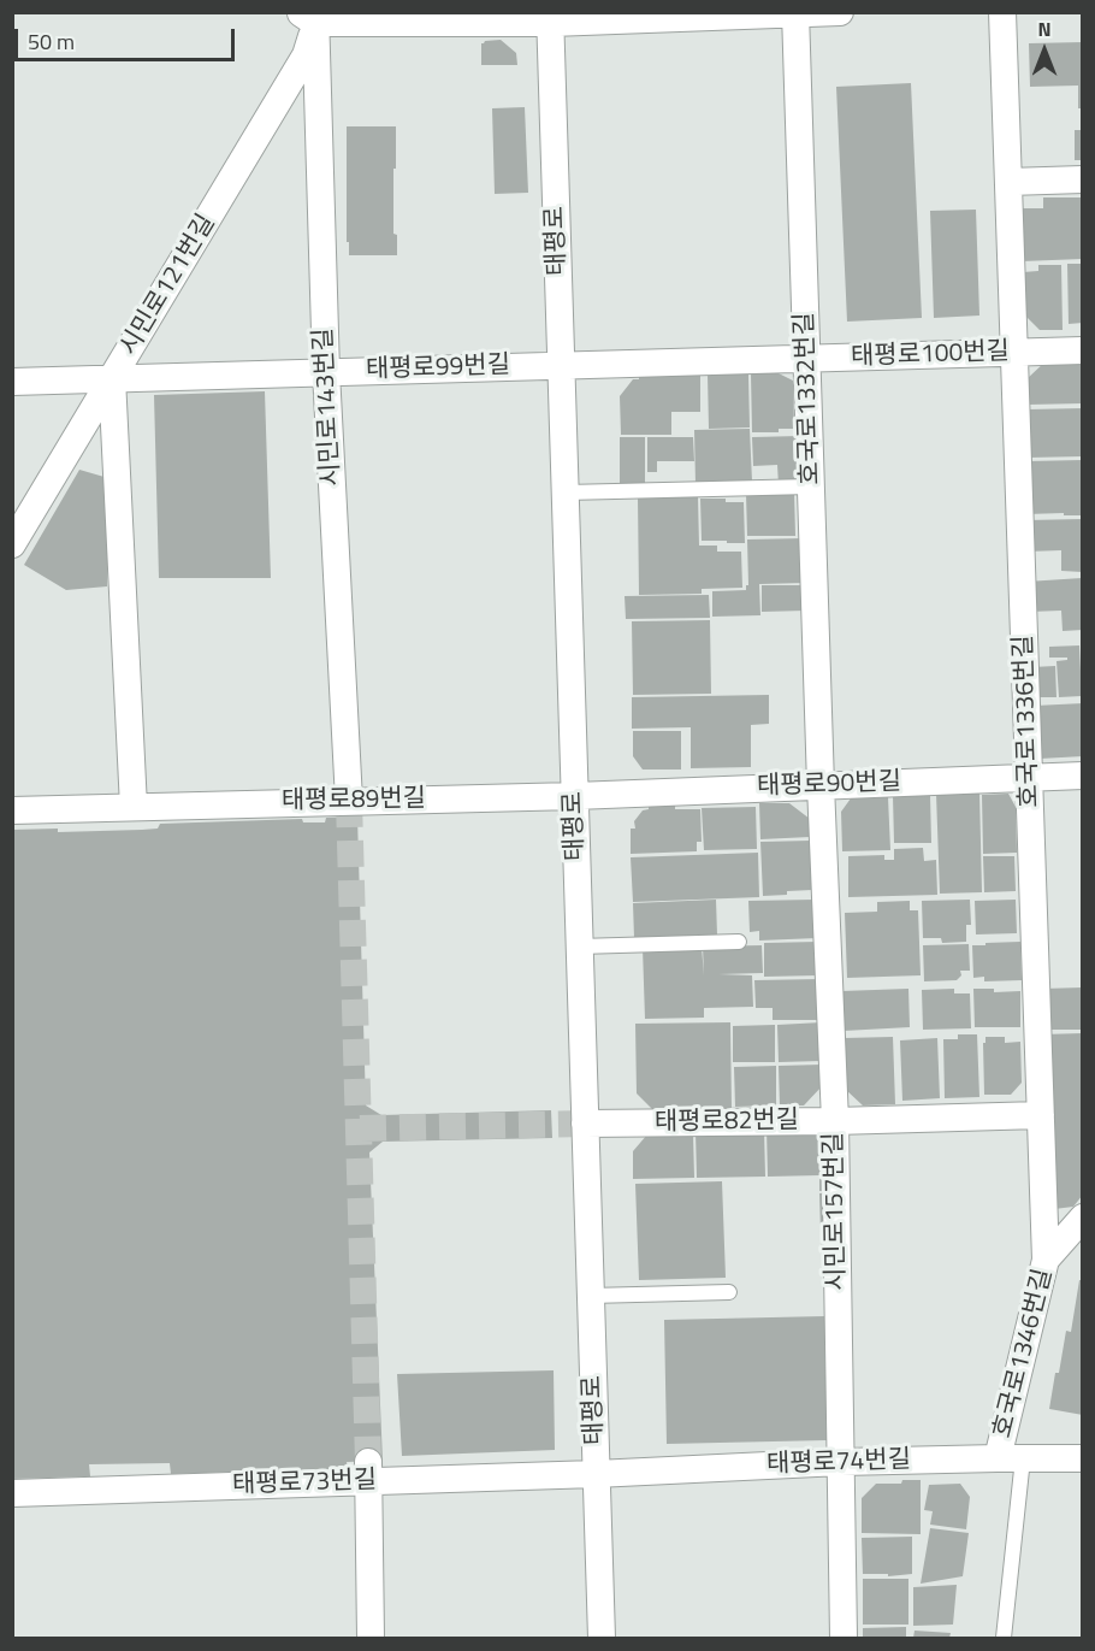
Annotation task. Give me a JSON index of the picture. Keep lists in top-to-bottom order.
{
  "streets": {
    "street": [
      "태평로",
      "시민로121번길",
      "태평로100번길",
      "태평로99번길",
      "호국로1332번길",
      "시민로143번길",
      "호국로1336번길",
      "태평로90번길",
      "태평로89번길",
      "태평로82번길",
      "시민로157번길",
      "호국로1346번길",
      "태평로74번길",
      "태평로73번길"
    ]
  },
  "crossings": [
    ["태평로", "태평로100번길"],
    ["태평로", "태평로99번길"],
    ["태평로", "태평로90번길"],
    ["태평로", "태평로89번길"],
    ["태평로", "태평로82번길"],
    ["태평로", "태평로74번길"],
    ["태평로", "태평로73번길"],
    ["시민로121번길", "태평로99번길"],
    ["시민로121번길", "시민로143번길"],
    ["태평로100번길", "태평로99번길"],
    ["태평로100번길", "호국로1332번길"],
    ["태평로100번길", "호국로1336번길"],
    ["태평로99번길", "시민로143번길"],
    ["호국로1332번길", "태평로90번길"],
    ["호국로1332번길", "시민로157번길"],
    ["시민로143번길", "태평로89번길"],
    ["호국로1336번길", "태평로90번길"],
    ["호국로1336번길", "태평로82번길"],
    ["호국로1336번길", "호국로1346번길"],
    ["태평로90번길", "태평로89번길"],
    ["태평로90번길", "시민로157번길"],
    ["태평로82번길", "시민로157번길"],
    ["시민로157번길", "태평로74번길"],
    ["호국로1346번길", "태평로74번길"],
    ["태평로74번길", "태평로73번길"]
  ],
  "scale_bar": "50 m",
  "north": "top"
}
